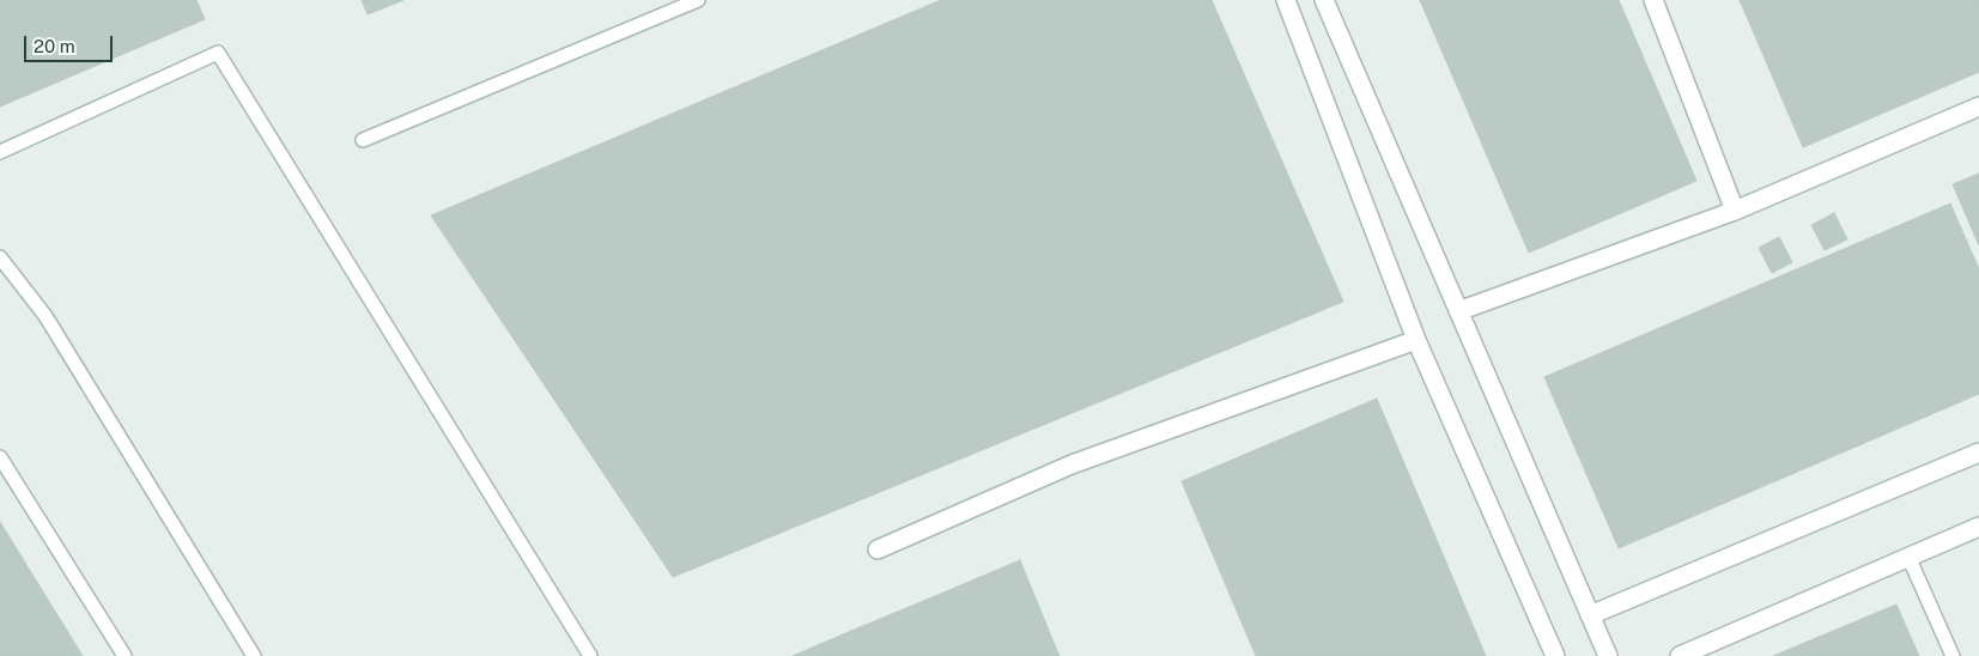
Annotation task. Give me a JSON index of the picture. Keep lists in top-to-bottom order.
{
  "scale_bar": "20 m"
}
